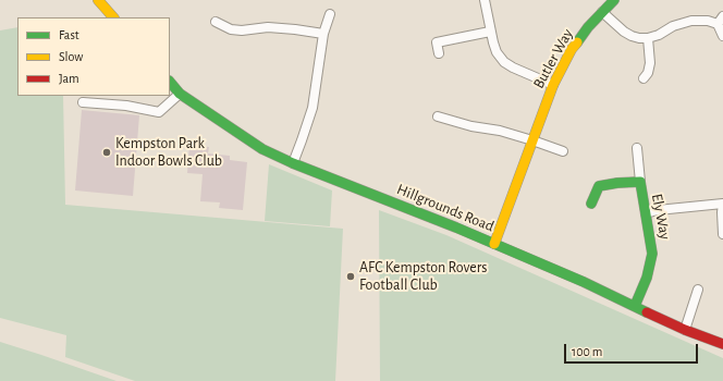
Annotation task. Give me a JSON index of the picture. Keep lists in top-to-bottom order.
{
  "streets": {
    "street": ["Butler Way", "Hillgrounds Road", "Ely Way"]
  },
  "crossings": [
    ["Butler Way", "Hillgrounds Road"],
    ["Hillgrounds Road", "Ely Way"]
  ],
  "places": ["Kempston Park Indoor Bowls Club", "AFC Kempston Rovers Football Club"],
  "legend": ["Fast", "Slow", "Jam"],
  "scale_bar": "100 m"
}
